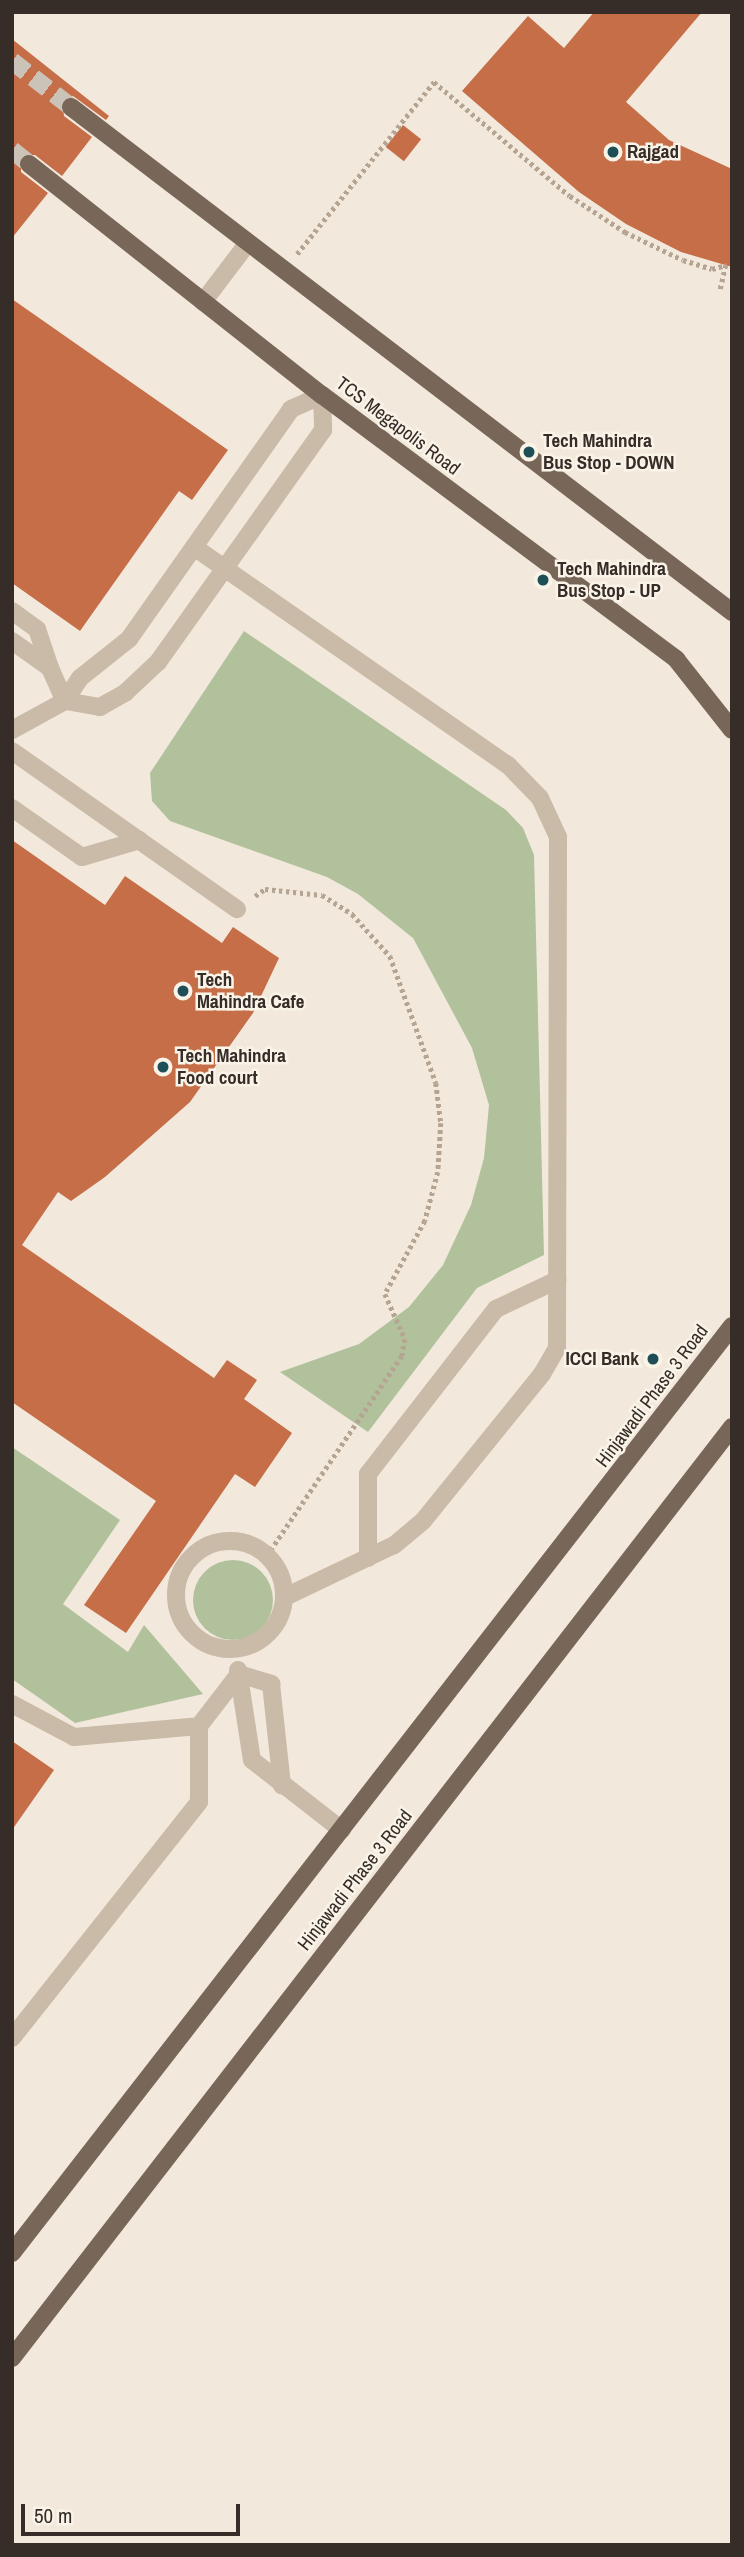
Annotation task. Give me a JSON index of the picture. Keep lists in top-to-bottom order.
{
  "streets": {
    "main road": ["TCS Megapolis Road", "Hinjawadi Phase 3 Road"]
  },
  "places": [
    "Rajgad",
    "Tech Mahindra Bus Stop - DOWN",
    "Tech Mahindra Bus Stop - UP",
    "Tech Mahindra Cafe",
    "Tech Mahindra Food court",
    "ICCI Bank"
  ],
  "scale_bar": "50 m"
}
